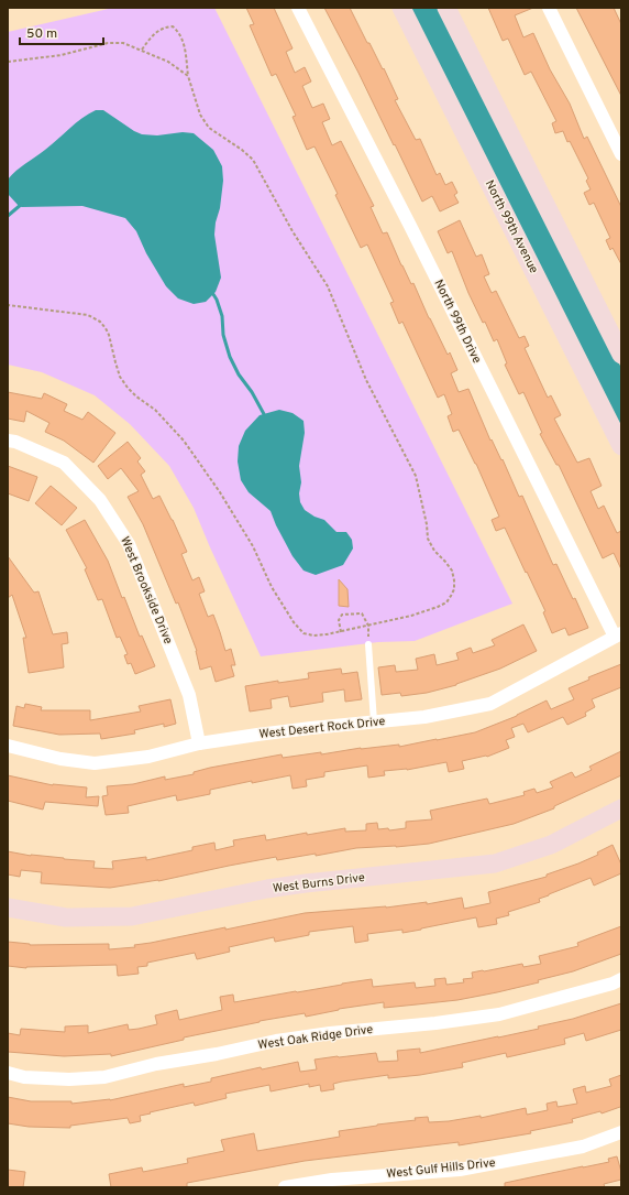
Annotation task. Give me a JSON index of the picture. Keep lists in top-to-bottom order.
{
  "streets": {
    "main road": ["North 99th Avenue", "West Burns Drive"],
    "street": [
      "North 99th Drive",
      "West Brookside Drive",
      "West Desert Rock Drive",
      "West Oak Ridge Drive",
      "West Gulf Hills Drive"
    ]
  },
  "crossings": [
    ["North 99th Drive", "West Desert Rock Drive"],
    ["West Brookside Drive", "West Desert Rock Drive"]
  ],
  "scale_bar": "50 m"
}
